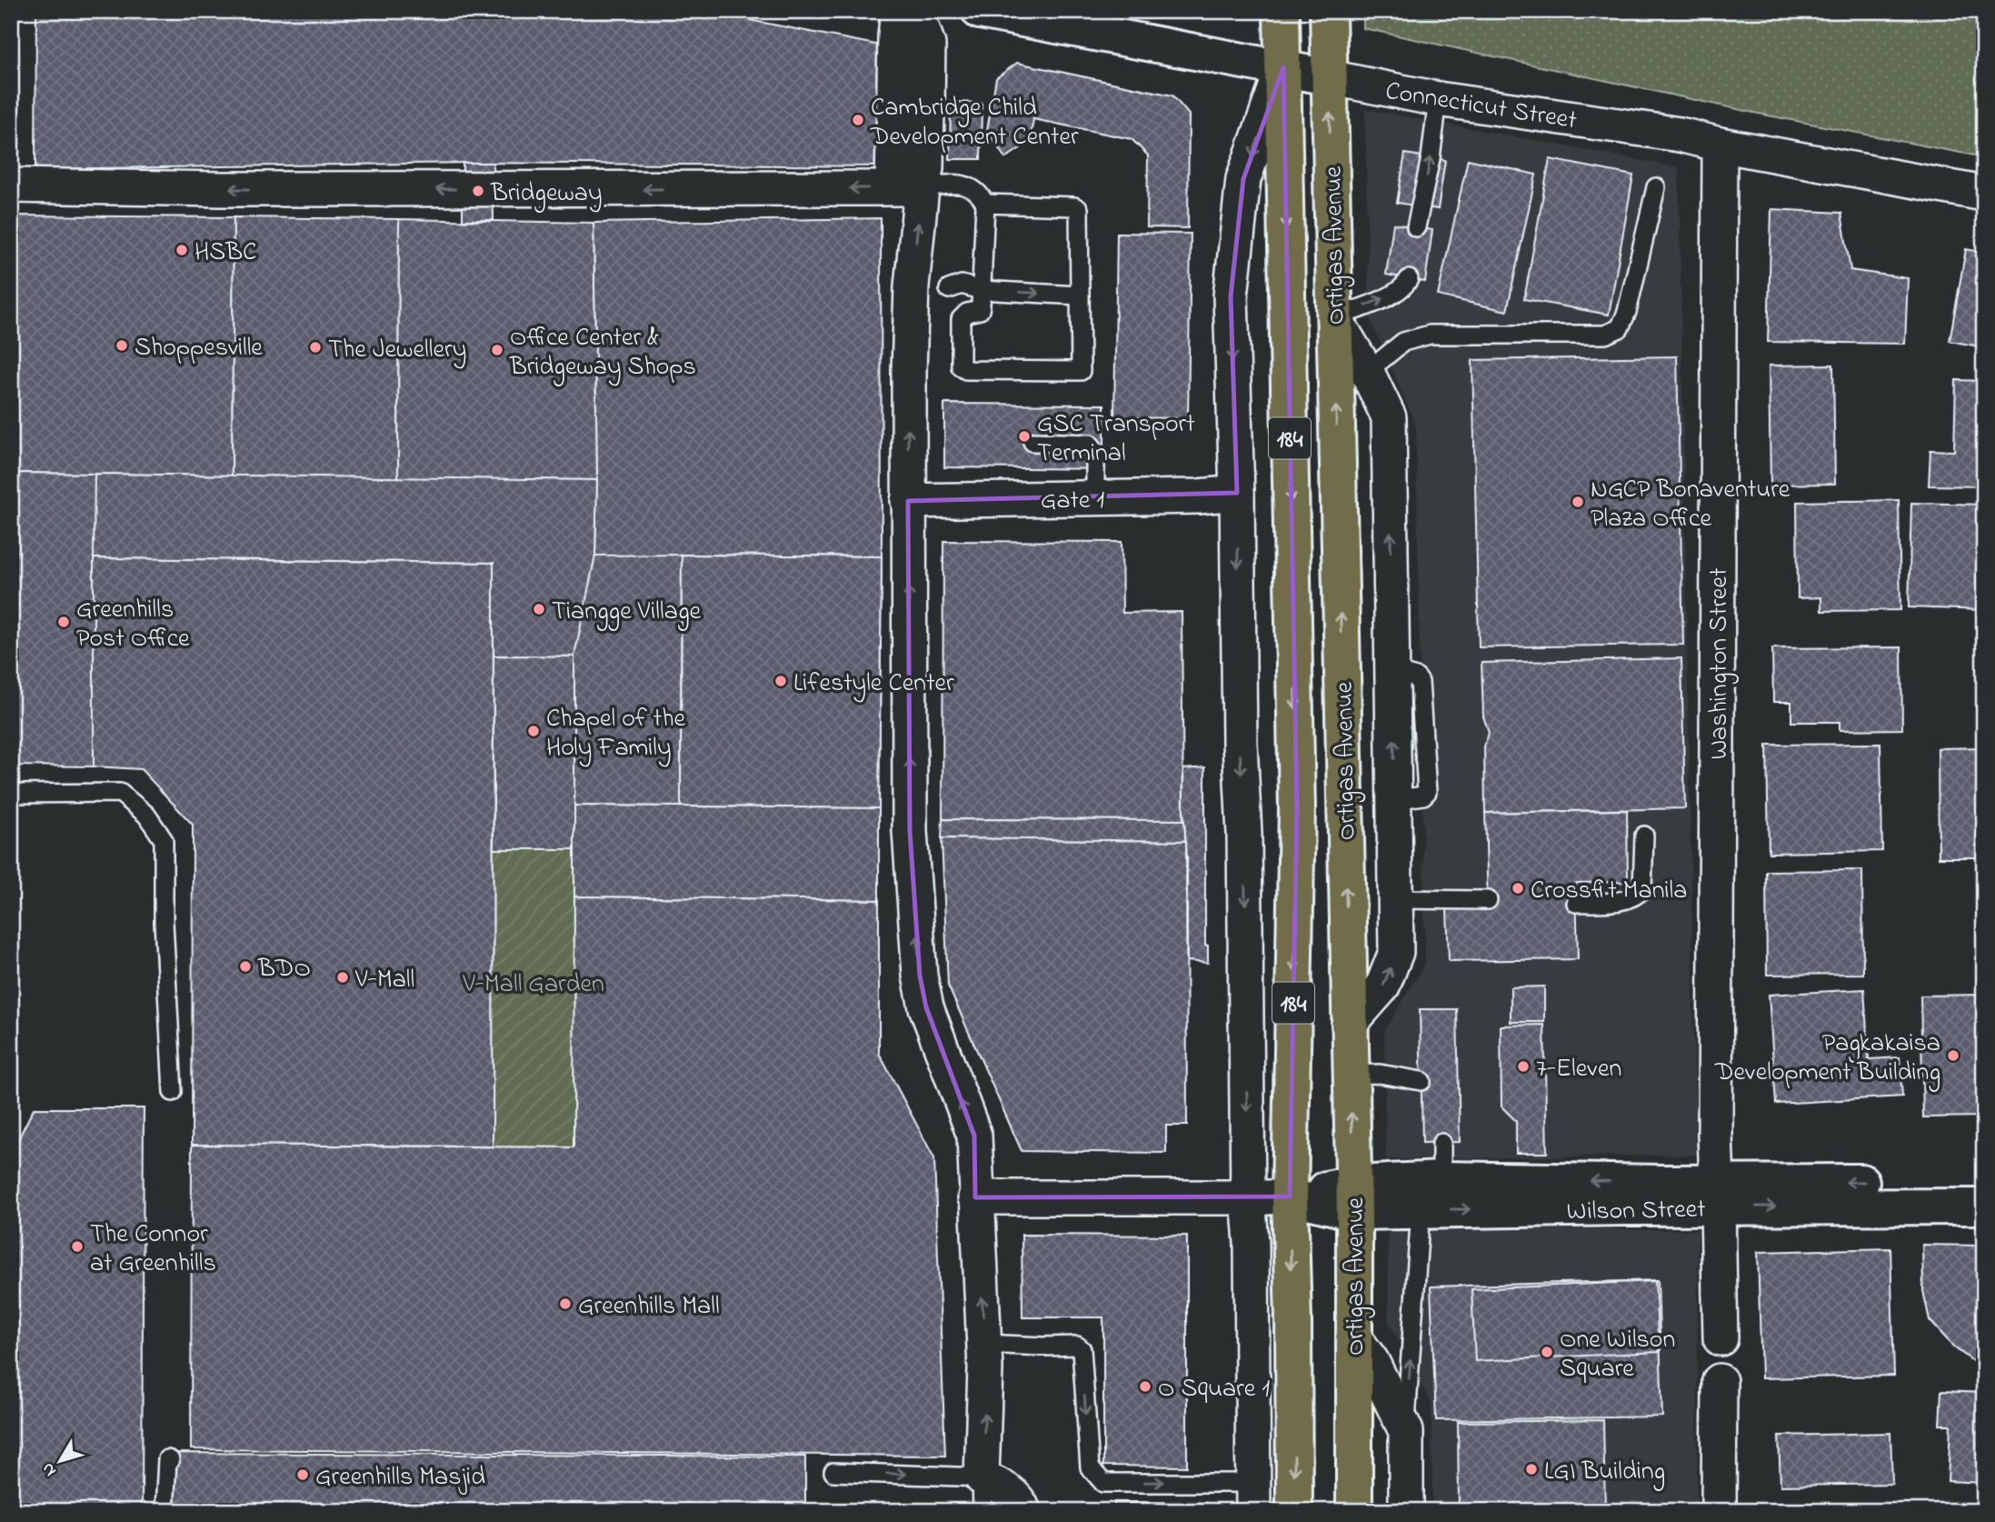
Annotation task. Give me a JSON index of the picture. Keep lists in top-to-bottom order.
{
  "streets": {
    "main road": [
      "Connecticut Street",
      "Ortigas Avenue",
      "184",
      "Wilson Street"
    ],
    "street": ["Gate 1", "Washington Street"]
  },
  "crossings": [
    ["Connecticut Street", "Ortigas Avenue"],
    ["Connecticut Street", "Washington Street"],
    ["Ortigas Avenue", "Wilson Street"],
    ["Washington Street", "Wilson Street"]
  ],
  "parks": ["V-Mall Garden"],
  "places": [
    "Cambridge Child Development Center",
    "Bridgeway",
    "HSBC",
    "Shoppesville",
    "The Jewellery",
    "Office Center & Bridgeway Shops",
    "GSC Transport Terminal",
    "NGCP Bonaventure Plaza Office",
    "Tiangge Village",
    "Greenhills Post Office",
    "Lifestyle Center",
    "Chapel of the Holy Family",
    "Crossfit Manila",
    "BDO",
    "V-Mall",
    "Pagkakaisa Development Building",
    "7-Eleven",
    "The Connor at Greenhills",
    "Greenhills Mall",
    "One Wilson Square",
    "O Square 1",
    "LGI Building",
    "Greenhills Masjid"
  ],
  "north": "bottom left"
}
